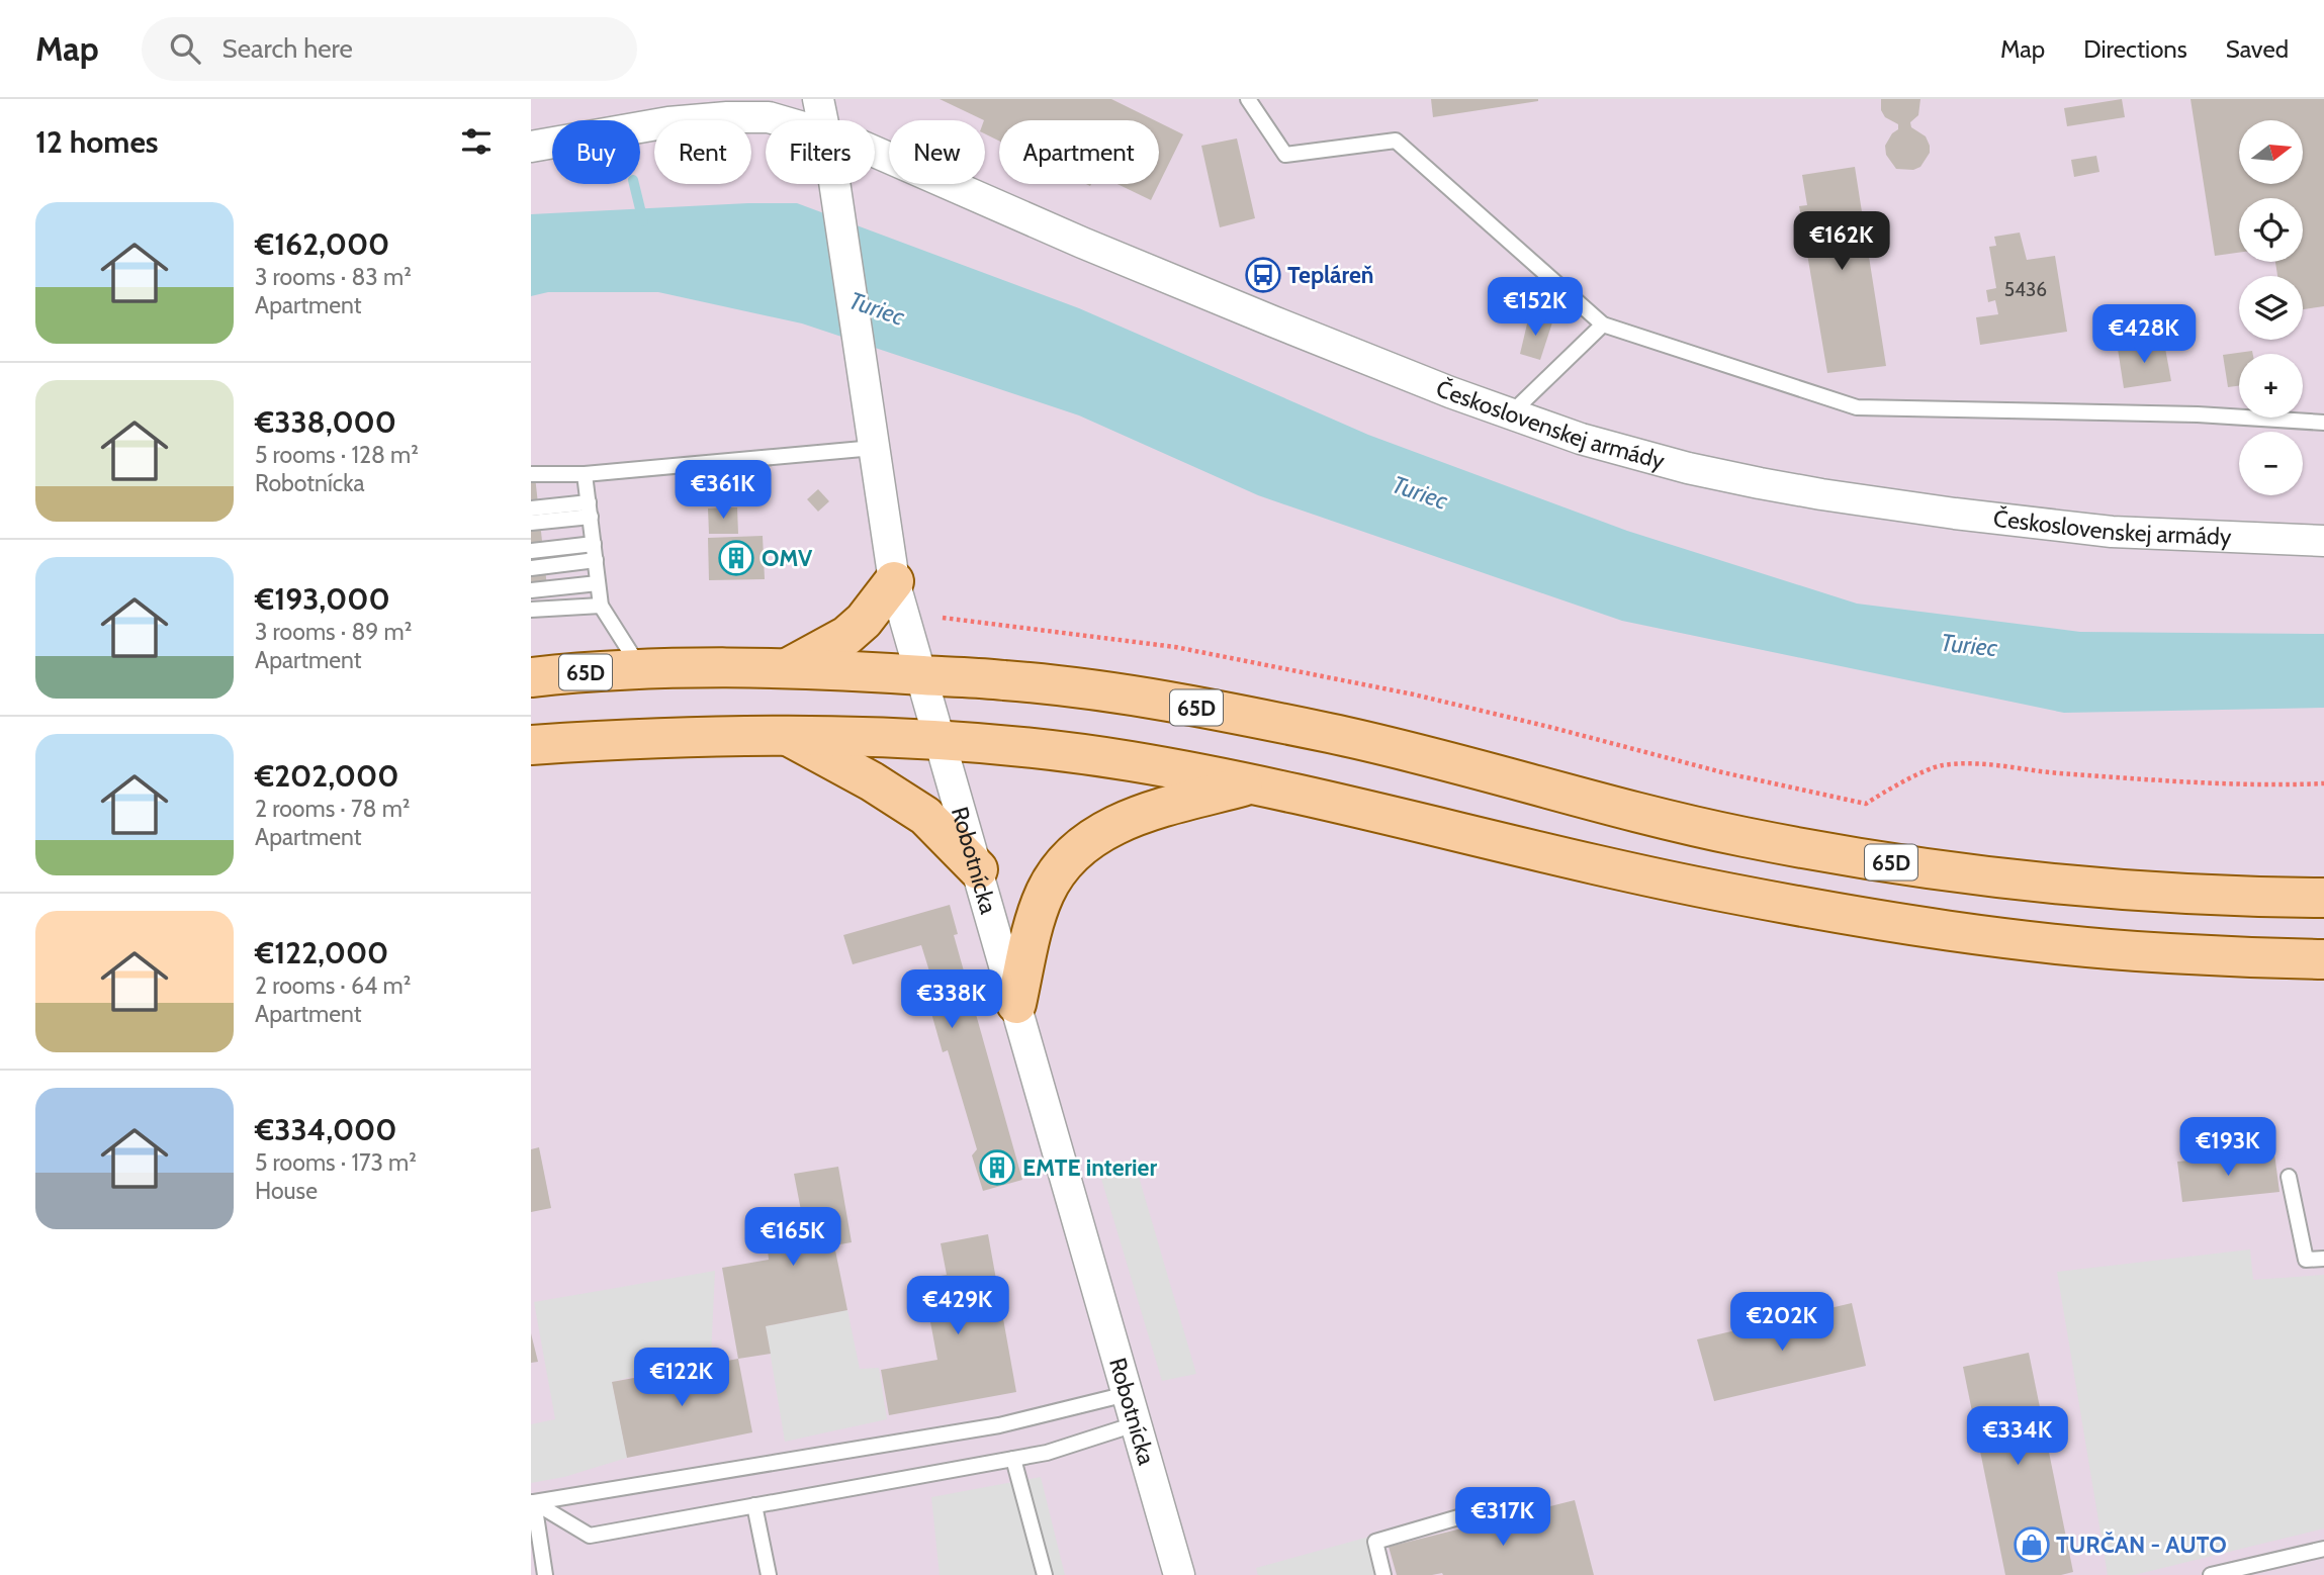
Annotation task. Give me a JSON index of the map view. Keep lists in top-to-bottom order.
{
  "streets": {
    "main road": ["65D"],
    "street": ["Československej armády", "Robotnícka"]
  },
  "crossings": [
    ["65D", "Robotnícka"]
  ],
  "water": ["Turiec"],
  "places": {
    "bus stop": ["Tepláreň"],
    "building": ["OMV", "EMTE interier"],
    "shop": ["TURČAN - AUTO"]
  },
  "house_numbers": ["5436"],
  "north": "right",
  "page": {
    "header": "Map",
    "search": "Search here",
    "nav": ["Map", "Directions", "Saved"],
    "heading": "12 homes",
    "map_buttons": ["+", "−"],
    "chip": [
      "Buy",
      "Rent",
      "Filters",
      "New",
      "Apartment"
    ],
    "list": [
      {
        "name": "€162,000",
        "note": "3 rooms · 83 m² · Apartment"
      },
      {
        "name": "€338,000",
        "note": "5 rooms · 128 m² · Robotnícka"
      },
      {
        "name": "€193,000",
        "note": "3 rooms · 89 m² · Apartment"
      },
      {
        "name": "€202,000",
        "note": "2 rooms · 78 m² · Apartment"
      },
      {
        "name": "€122,000",
        "note": "2 rooms · 64 m² · Apartment"
      },
      {
        "name": "€334,000",
        "note": "5 rooms · 173 m² · House"
      }
    ],
    "price": [
      "€162K",
      "€152K",
      "€428K",
      "€361K",
      "€338K",
      "€193K",
      "€165K",
      "€429K",
      "€202K",
      "€122K",
      "€334K",
      "€317K"
    ]
  }
}
